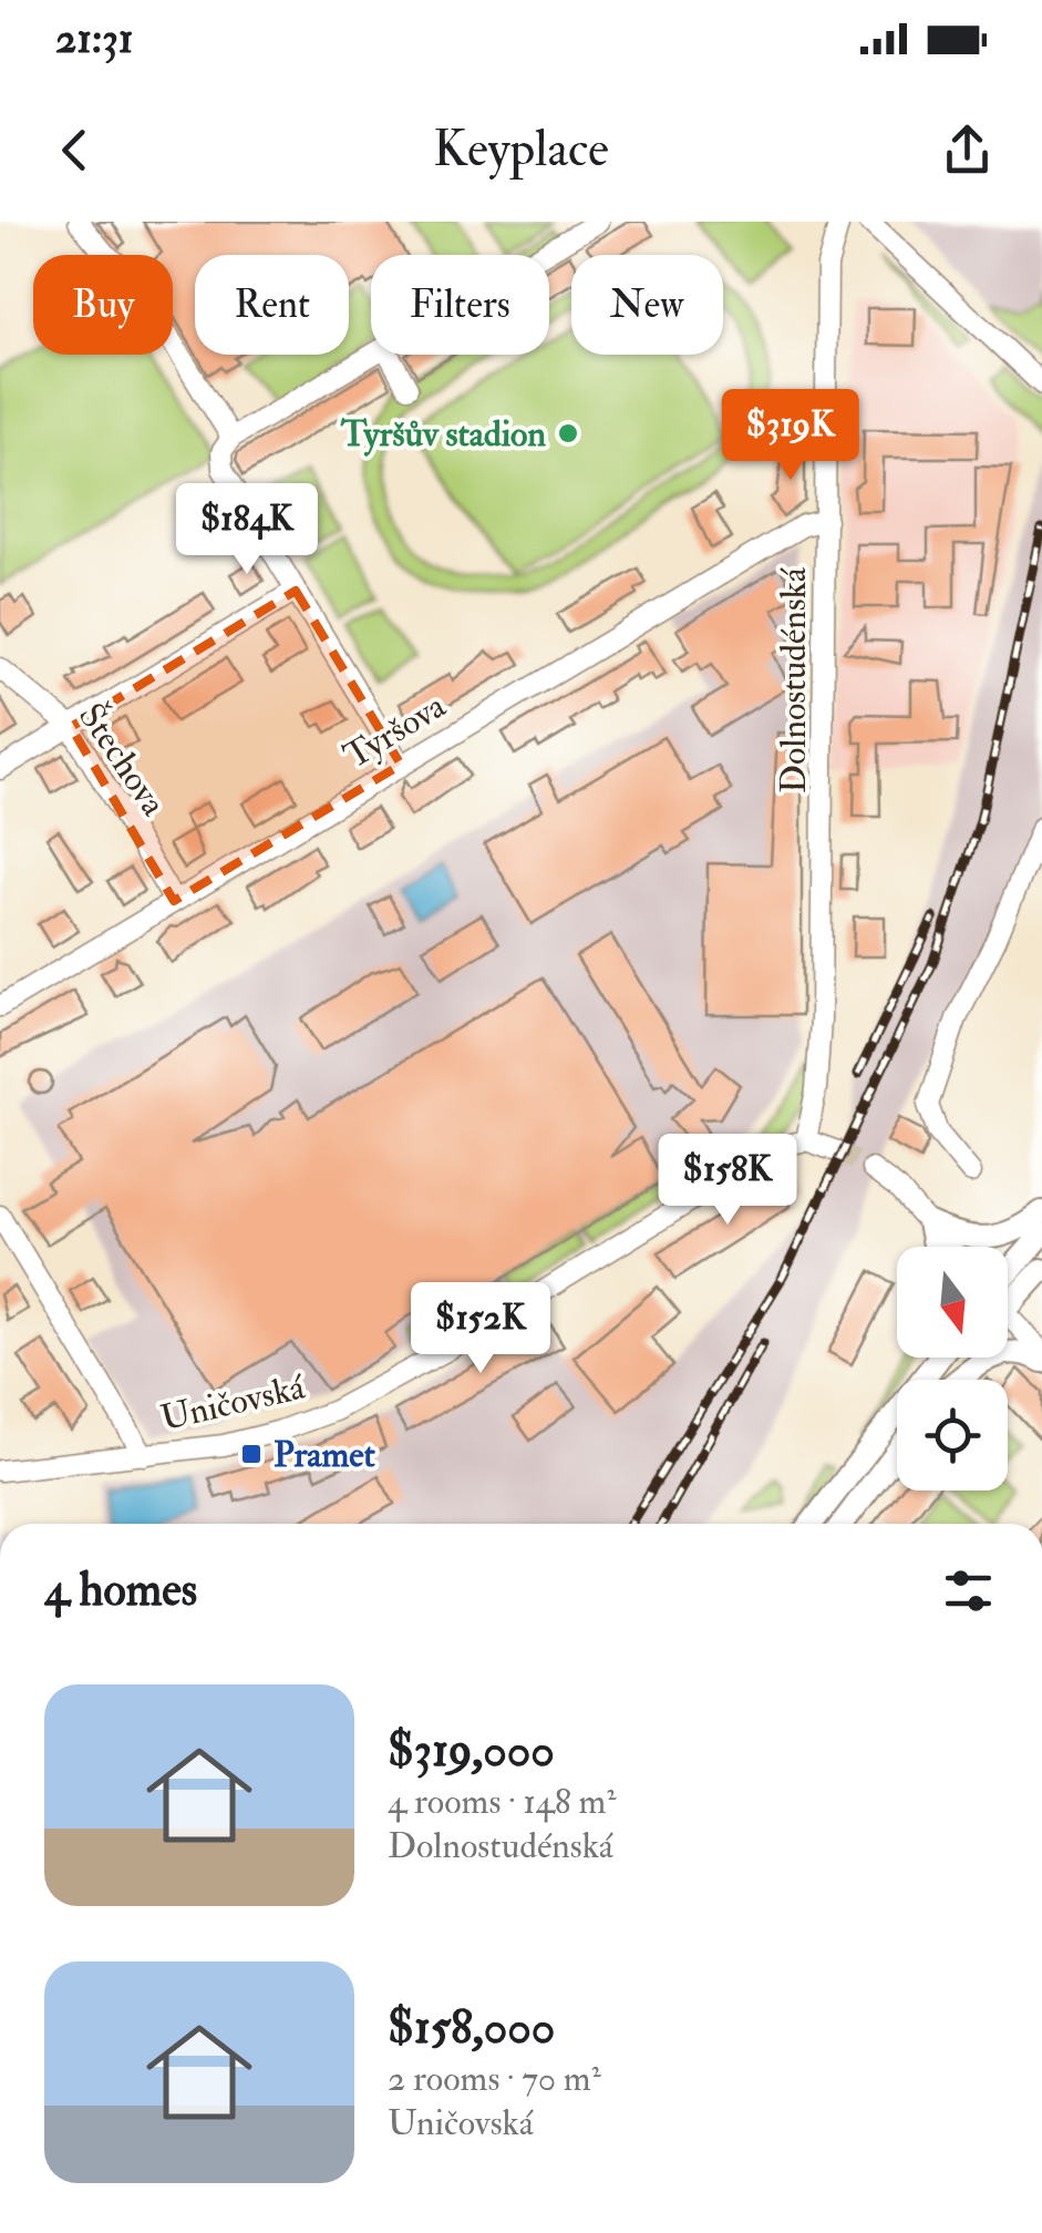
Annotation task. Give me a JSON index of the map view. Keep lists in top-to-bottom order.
{
  "streets": {
    "street": [
      "Dolnostudénská",
      "Tyršova",
      "Štechova",
      "Uničovská"
    ]
  },
  "crossings": [
    ["Dolnostudénská", "Tyršova"],
    ["Dolnostudénská", "Uničovská"],
    ["Tyršova", "Štechova"]
  ],
  "places": {
    "other": ["Tyršův stadion"],
    "transit": ["Pramet"]
  },
  "north": "bottom",
  "page": {
    "status": "21:31",
    "header": "Keyplace",
    "chip": [
      "Buy",
      "Rent",
      "Filters",
      "New"
    ],
    "price": [
      "$319K",
      "$184K",
      "$158K",
      "$152K"
    ],
    "heading": "4 homes",
    "list": [
      {
        "name": "$319,000",
        "note": "4 rooms · 148 m² · Dolnostudénská"
      },
      {
        "name": "$158,000",
        "note": "2 rooms · 70 m² · Uničovská"
      }
    ]
  }
}
